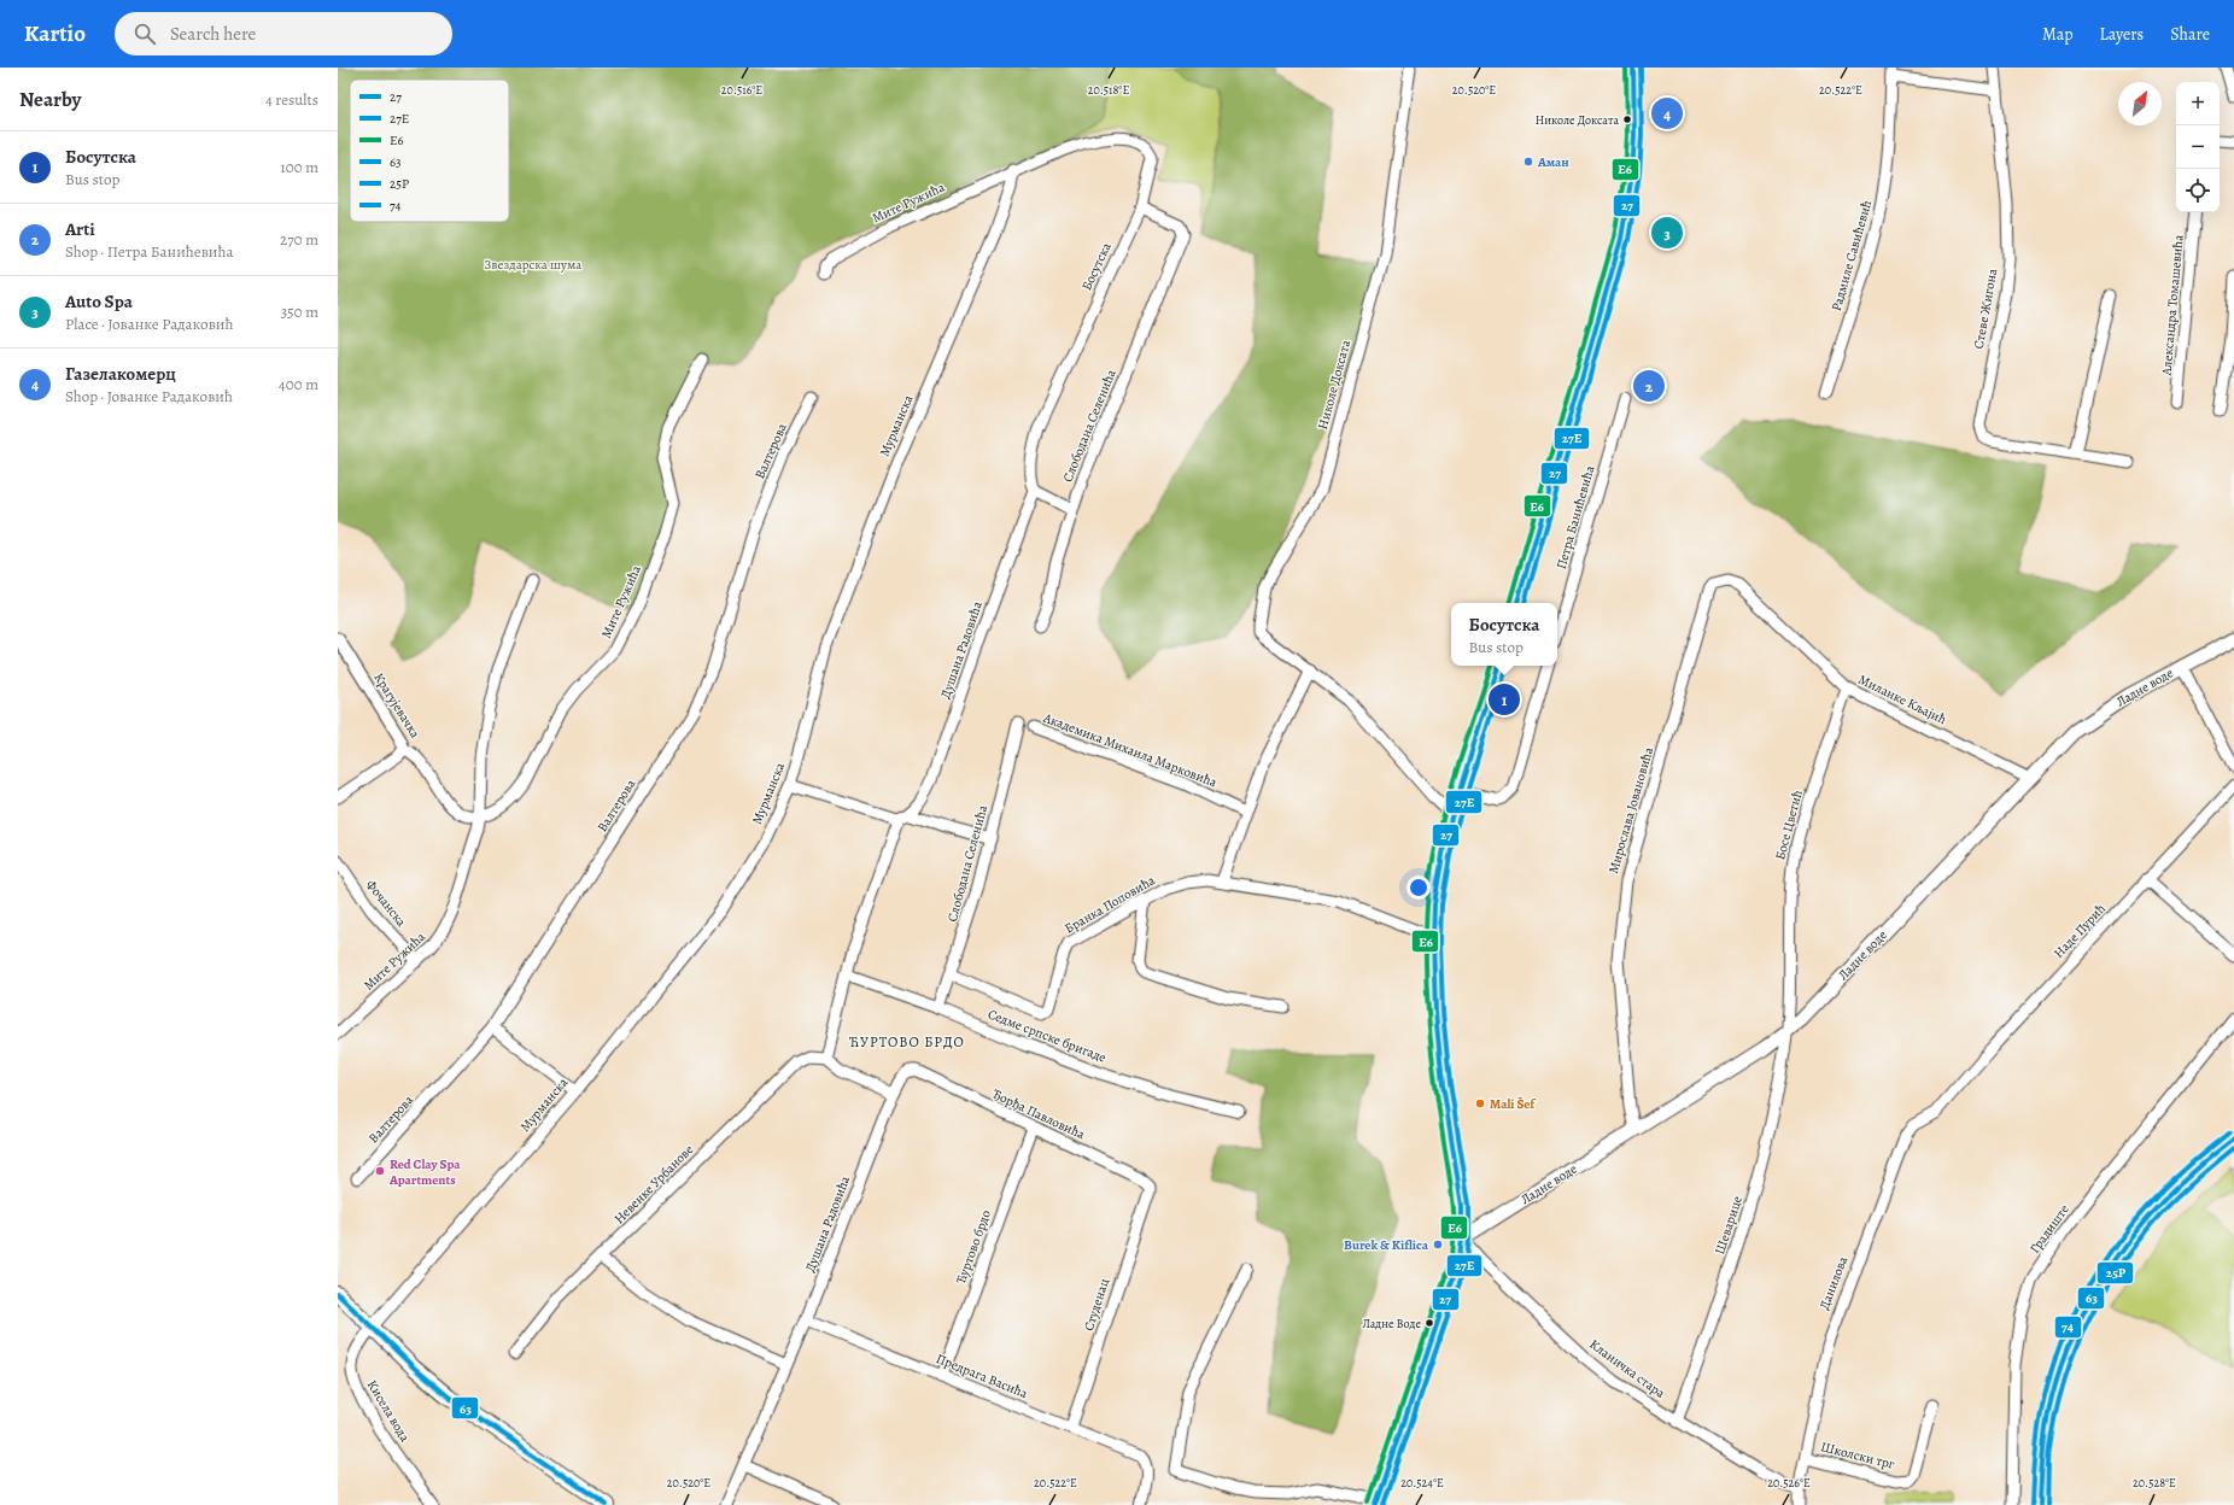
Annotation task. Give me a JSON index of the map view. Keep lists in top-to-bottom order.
{
  "streets": {
    "street": [
      "Мите Ружића",
      "Радмиле Савићевић",
      "Босутска",
      "Александра Томашевића",
      "Стеве Жигона",
      "Николе Доксата",
      "Мурманска",
      "Слободана Селенића",
      "Валтерова",
      "Петра Банићевића",
      "Душана Радовића",
      "Ладне воде",
      "Миланке Кљајић",
      "Крагујевачка",
      "Академика Михаила Марковића",
      "Мирослава Јовановића",
      "Босе Цветић",
      "Фочанска",
      "Бранка Поповића",
      "Наде Пурић",
      "Седме српске бригаде",
      "Ђорђа Павловића",
      "Невенке Урбанове",
      "Шеварице",
      "Градиште",
      "Ћуртово брдо",
      "Данилова",
      "Студенац",
      "Кланичка стара",
      "Предрага Васића",
      "Кисела вода",
      "Школски трг"
    ]
  },
  "crossings": [
    ["Мите Ружића", "Босутска"],
    ["Мите Ружића", "Мурманска"],
    ["Мите Ружића", "Крагујевачка"],
    ["Мите Ружића", "Фочанска"],
    ["Босутска", "Мурманска"],
    ["Босутска", "Слободана Селенића"],
    ["Босутска", "Душана Радовића"],
    ["Мурманска", "Кисела вода"],
    ["Слободана Селенића", "Бранка Поповића"],
    ["Слободана Селенића", "Седме српске бригаде"],
    ["Душана Радовића", "Ђорђа Павловића"],
    ["Душана Радовића", "Предрага Васића"],
    ["Ладне воде", "Миланке Кљајић"],
    ["Ладне воде", "Мирослава Јовановића"],
    ["Ладне воде", "Босе Цветић"],
    ["Ладне воде", "Шеварице"],
    ["Ладне воде", "Кланичка стара"],
    ["Миланке Кљајић", "Мирослава Јовановића"],
    ["Миланке Кљајић", "Босе Цветић"],
    ["Босе Цветић", "Шеварице"],
    ["Наде Пурић", "Данилова"],
    ["Ђорђа Павловића", "Ћуртово брдо"],
    ["Ђорђа Павловића", "Студенац"],
    ["Шеварице", "Кланичка стара"],
    ["Ћуртово брдо", "Предрага Васића"],
    ["Данилова", "Кланичка стара"],
    ["Данилова", "Школски трг"],
    ["Студенац", "Предрага Васића"]
  ],
  "districts": ["ЋУРТОВО БРДО"],
  "parks": ["Звездарска шума"],
  "places": [
    "Николе Доксата",
    "Аман",
    "Mali Šef",
    "Red Clay Spa Apartments",
    "Burek & Kiflica",
    "Ладне Воде"
  ],
  "lines": [
    "transit line 27",
    "transit line 27E",
    "transit line E6",
    "transit line 74",
    "transit line 63",
    "transit line 25P"
  ],
  "legend": [
    "27",
    "27E",
    "E6",
    "63",
    "25P",
    "74"
  ],
  "north": "top right",
  "page": {
    "header": "Kartio",
    "search": "Search here",
    "nav": ["Map", "Layers", "Share"],
    "heading": ["Nearby", "4 results"],
    "map_buttons": ["+", "−"],
    "pins": [
      "4",
      "3",
      "2",
      "1"
    ],
    "list": [
      {
        "mark": "1",
        "name": "Босутска",
        "note": "Bus stop",
        "value": "100 m"
      },
      {
        "mark": "2",
        "name": "Arti",
        "note": "Shop · Петра Банићевића",
        "value": "270 m"
      },
      {
        "mark": "3",
        "name": "Auto Spa",
        "note": "Place · Јованке Радаковић",
        "value": "350 m"
      },
      {
        "mark": "4",
        "name": "Газелакомерц",
        "note": "Shop · Јованке Радаковић",
        "value": "400 m"
      }
    ],
    "popup": ["Босутска", "Bus stop"]
  },
  "coordinates": [
    "20.516°E",
    "20.518°E",
    "20.520°E",
    "20.522°E",
    "20.524°E",
    "20.526°E",
    "20.528°E"
  ]
}
